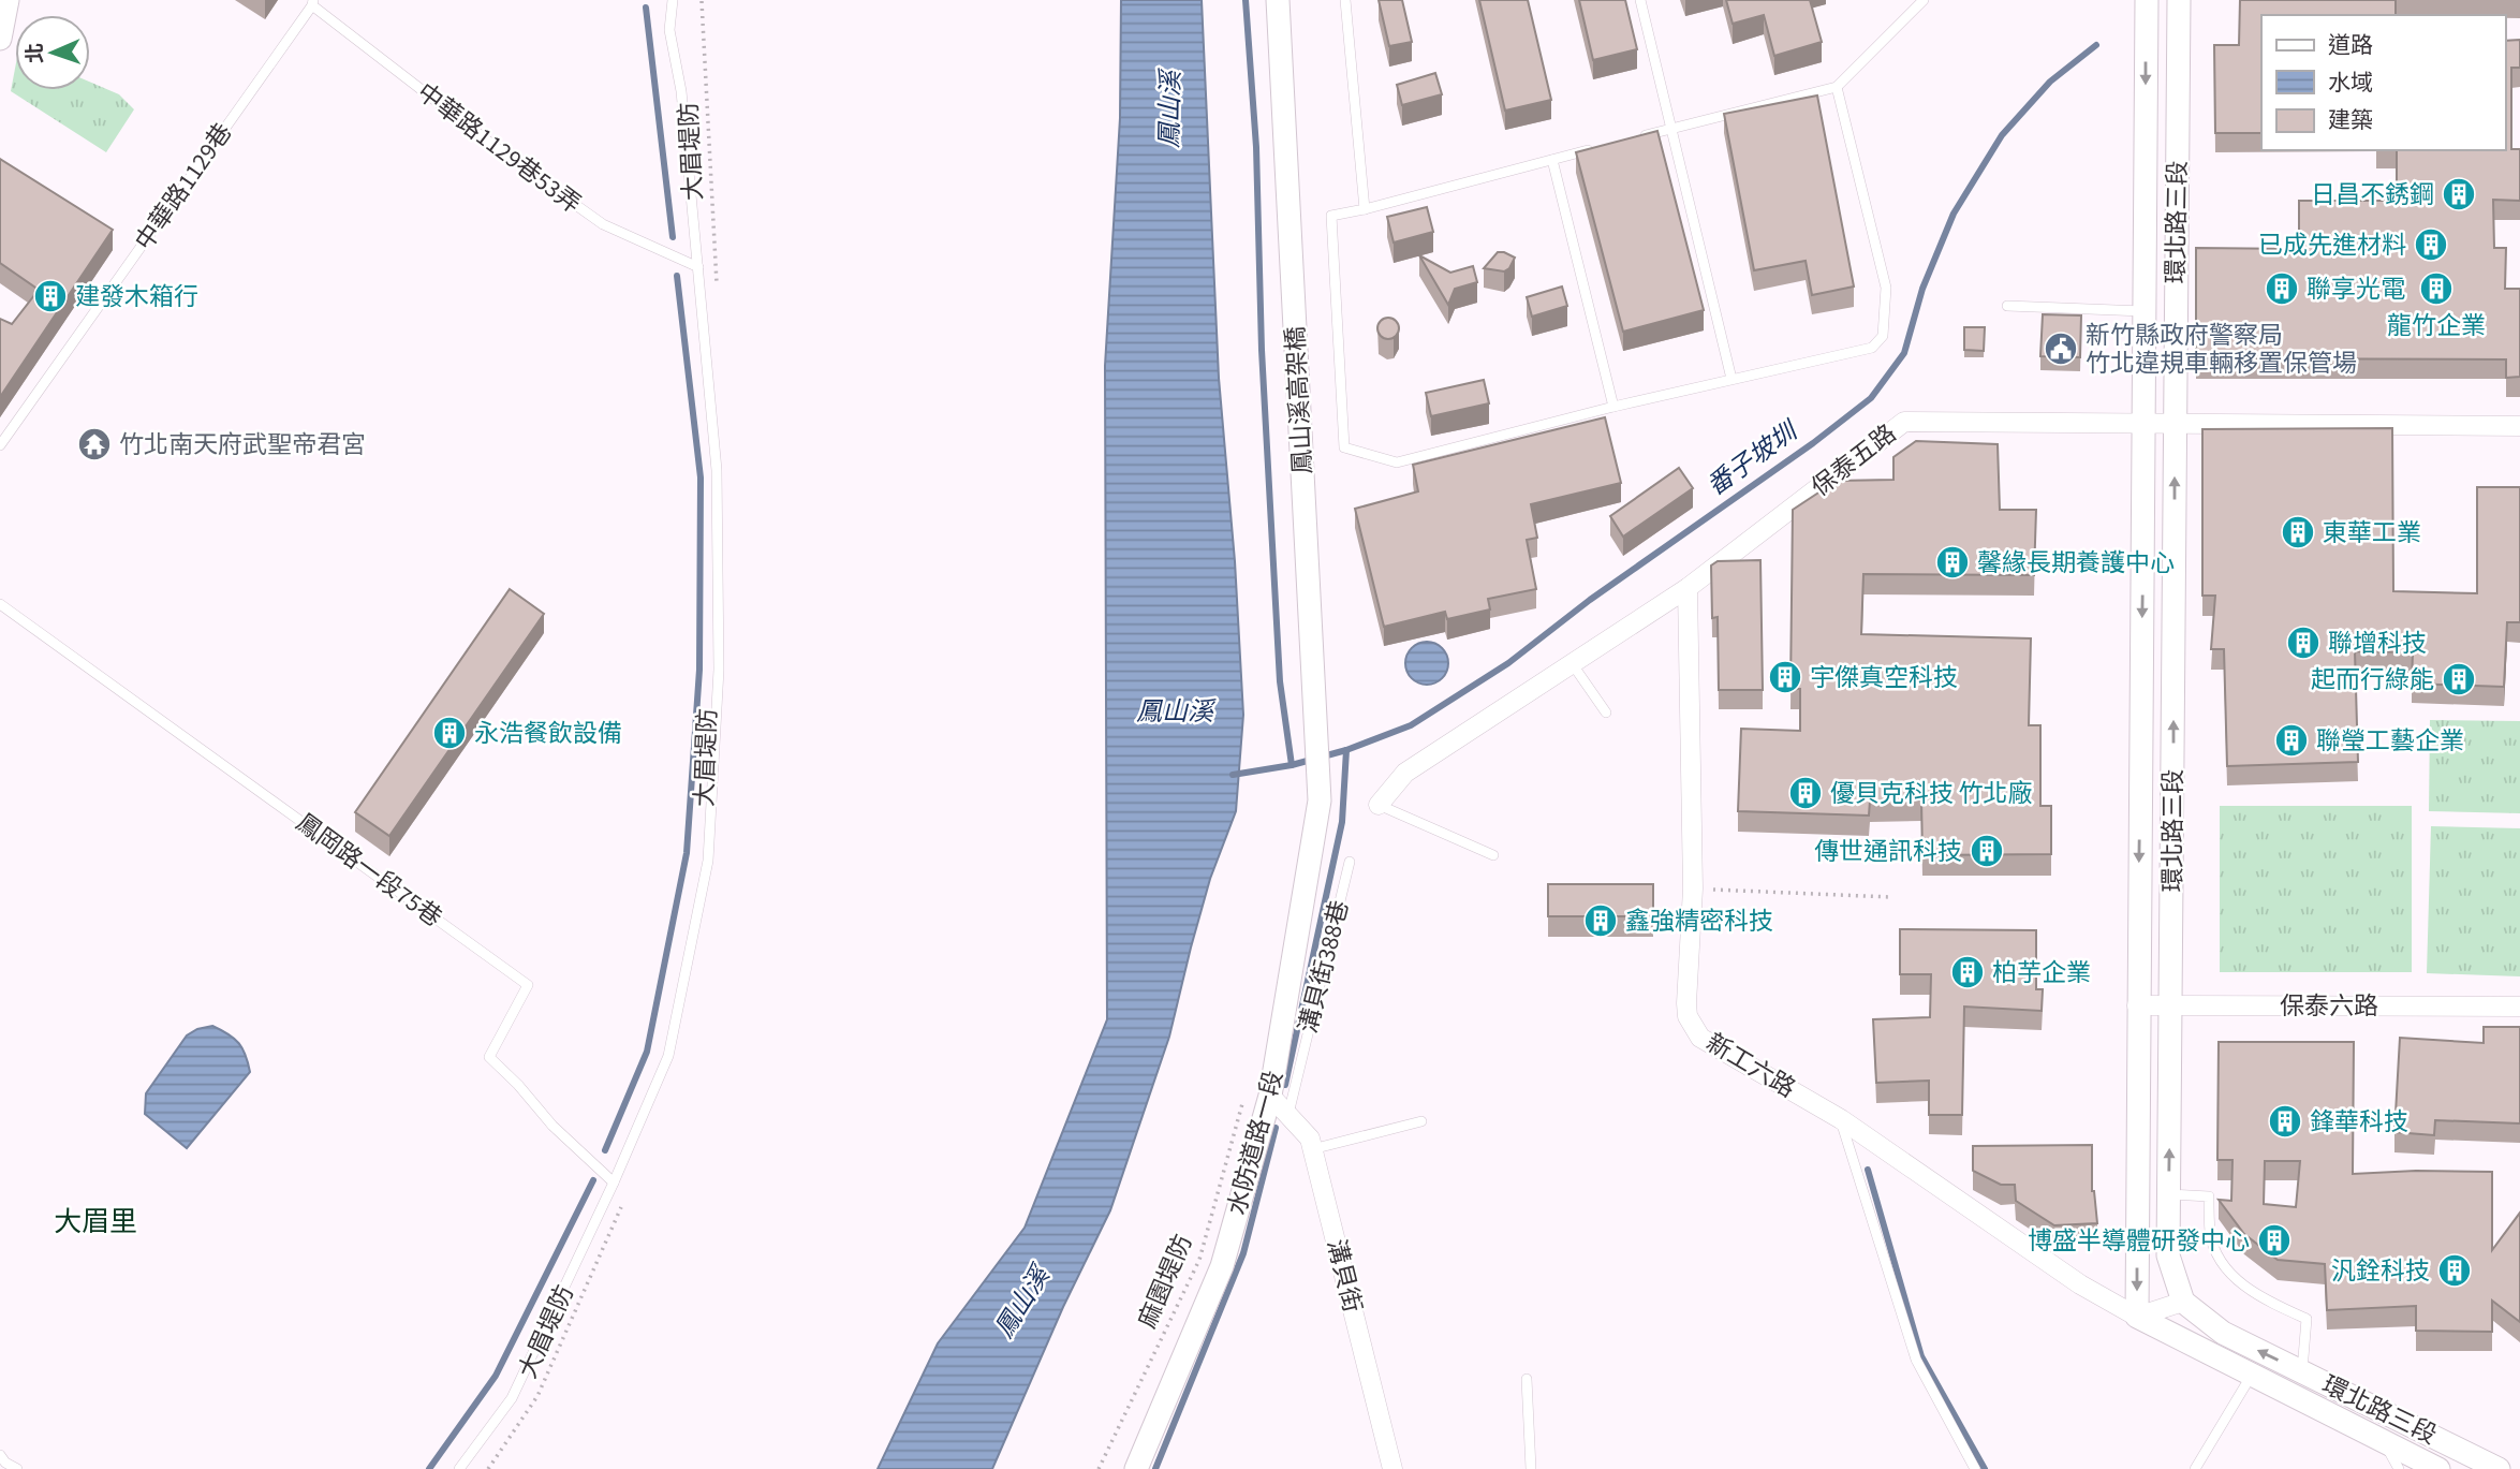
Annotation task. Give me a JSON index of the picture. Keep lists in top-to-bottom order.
{
  "streets": {
    "street": [
      "環北路三段",
      "鳳山溪高架橋",
      "保泰五路",
      "保泰六路",
      "新工六路",
      "水防道路一段",
      "溝貝街"
    ],
    "lane": [
      "中華路1129巷53弄",
      "中華路1129巷",
      "鳳岡路一段75巷",
      "溝貝街388巷"
    ],
    "path": ["大眉堤防", "麻園堤防"]
  },
  "crossings": [
    ["中華路1129巷53弄", "中華路1129巷"],
    ["環北路三段", "保泰五路"],
    ["環北路三段", "保泰六路"],
    ["環北路三段", "新工六路"],
    ["鳳山溪高架橋", "水防道路一段"],
    ["保泰五路", "新工六路"],
    ["溝貝街388巷", "溝貝街"],
    ["水防道路一段", "溝貝街"]
  ],
  "districts": ["大眉里"],
  "water": ["鳳山溪", "番子坡圳"],
  "places": {
    "building": [
      "日昌不銹鋼",
      "已成先進材料",
      "聯享光電",
      "龍竹企業",
      "建發木箱行",
      "東華工業",
      "馨緣長期養護中心",
      "聯增科技",
      "宇傑真空科技",
      "起而行綠能",
      "永浩餐飲設備",
      "聯瑩工藝企業",
      "優貝克科技 竹北廠",
      "傳世通訊科技",
      "鑫強精密科技",
      "柏芋企業",
      "鋒華科技",
      "博盛半導體研發中心",
      "汎銓科技"
    ],
    "public building": ["新竹縣政府警察局 竹北違規車輛移置保管場"],
    "temple": ["竹北南天府武聖帝君宮"]
  },
  "legend": ["道路", "水域", "建築"],
  "north": "left"
}
